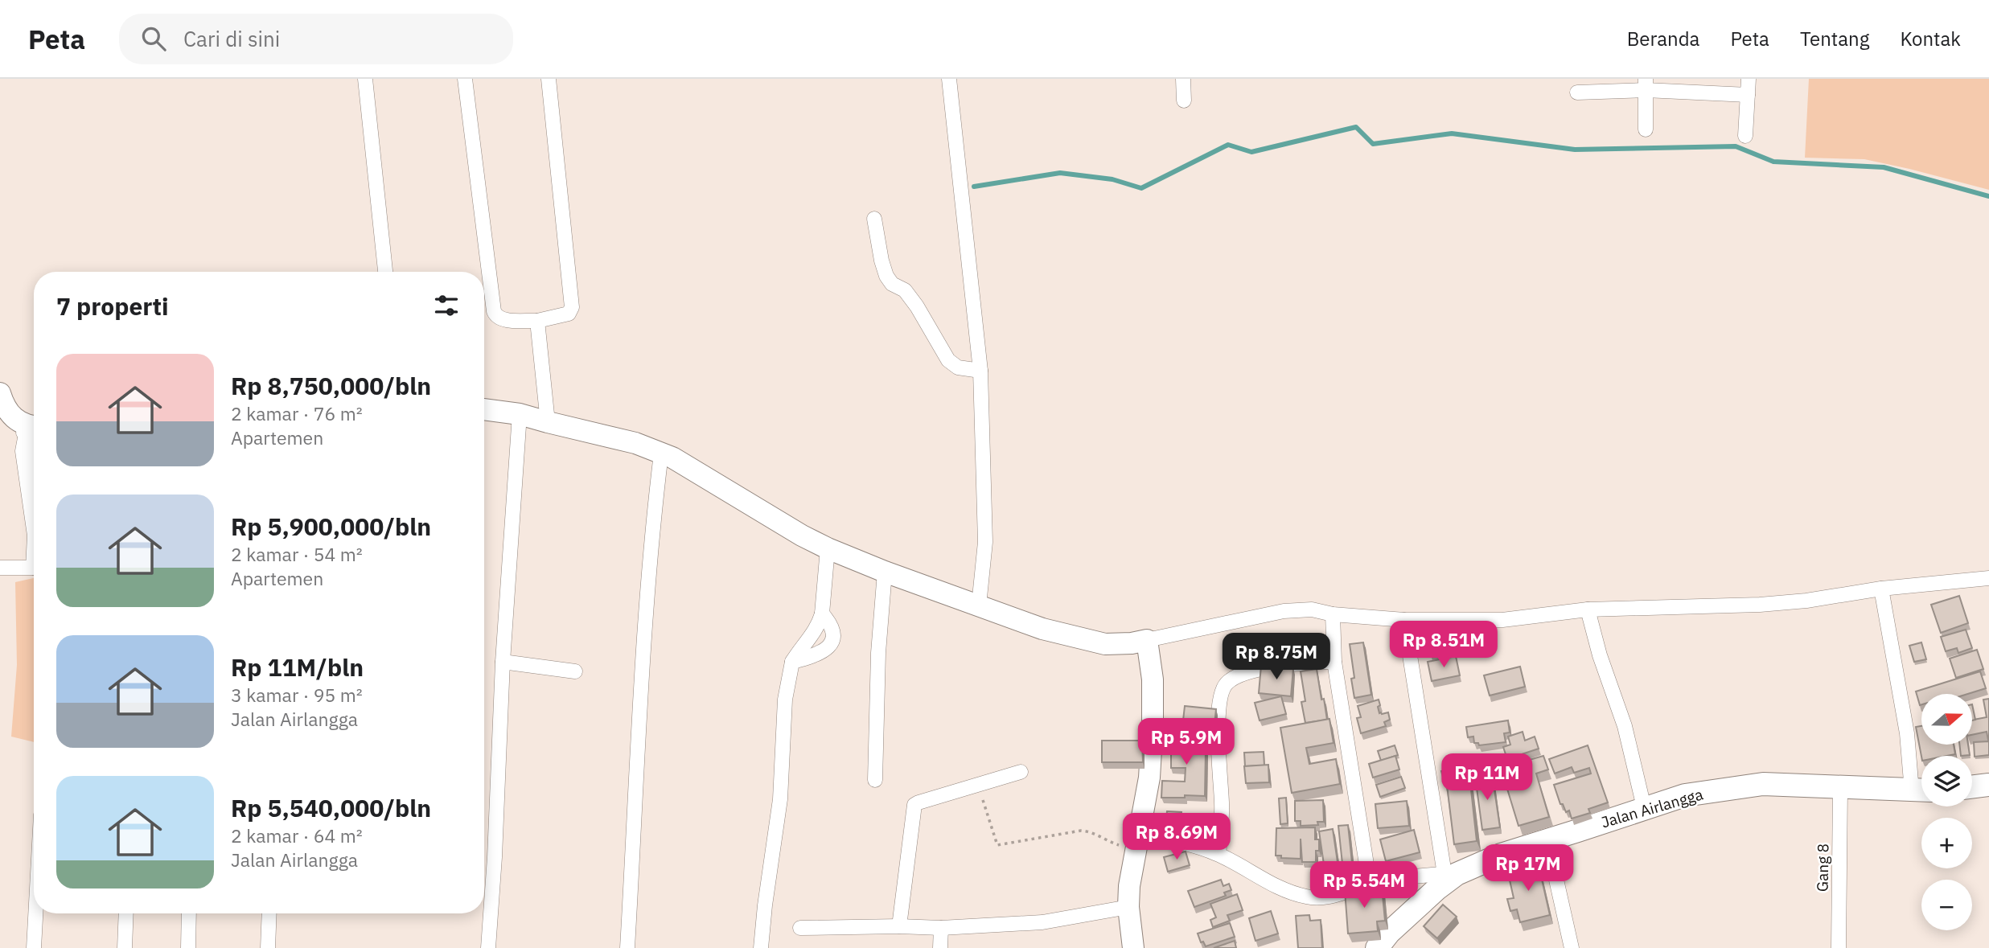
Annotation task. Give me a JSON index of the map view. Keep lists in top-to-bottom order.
{
  "streets": {
    "main road": ["Jalan Airlangga"],
    "street": ["Gang 8"]
  },
  "crossings": [
    ["Jalan Airlangga", "Gang 8"]
  ],
  "north": "right",
  "page": {
    "header": "Peta",
    "search": "Cari di sini",
    "nav": [
      "Beranda",
      "Peta",
      "Tentang",
      "Kontak"
    ],
    "heading": "7 properti",
    "list": [
      {
        "name": "Rp 8,750,000/bln",
        "note": "2 kamar · 76 m² · Apartemen"
      },
      {
        "name": "Rp 5,900,000/bln",
        "note": "2 kamar · 54 m² · Apartemen"
      },
      {
        "name": "Rp 11M/bln",
        "note": "3 kamar · 95 m² · Jalan Airlangga"
      },
      {
        "name": "Rp 5,540,000/bln",
        "note": "2 kamar · 64 m² · Jalan Airlangga"
      }
    ],
    "price": [
      "Rp 8.51M",
      "Rp 8.75M",
      "Rp 5.9M",
      "Rp 11M",
      "Rp 8.69M",
      "Rp 17M",
      "Rp 5.54M"
    ],
    "map_buttons": ["+", "−"]
  }
}
